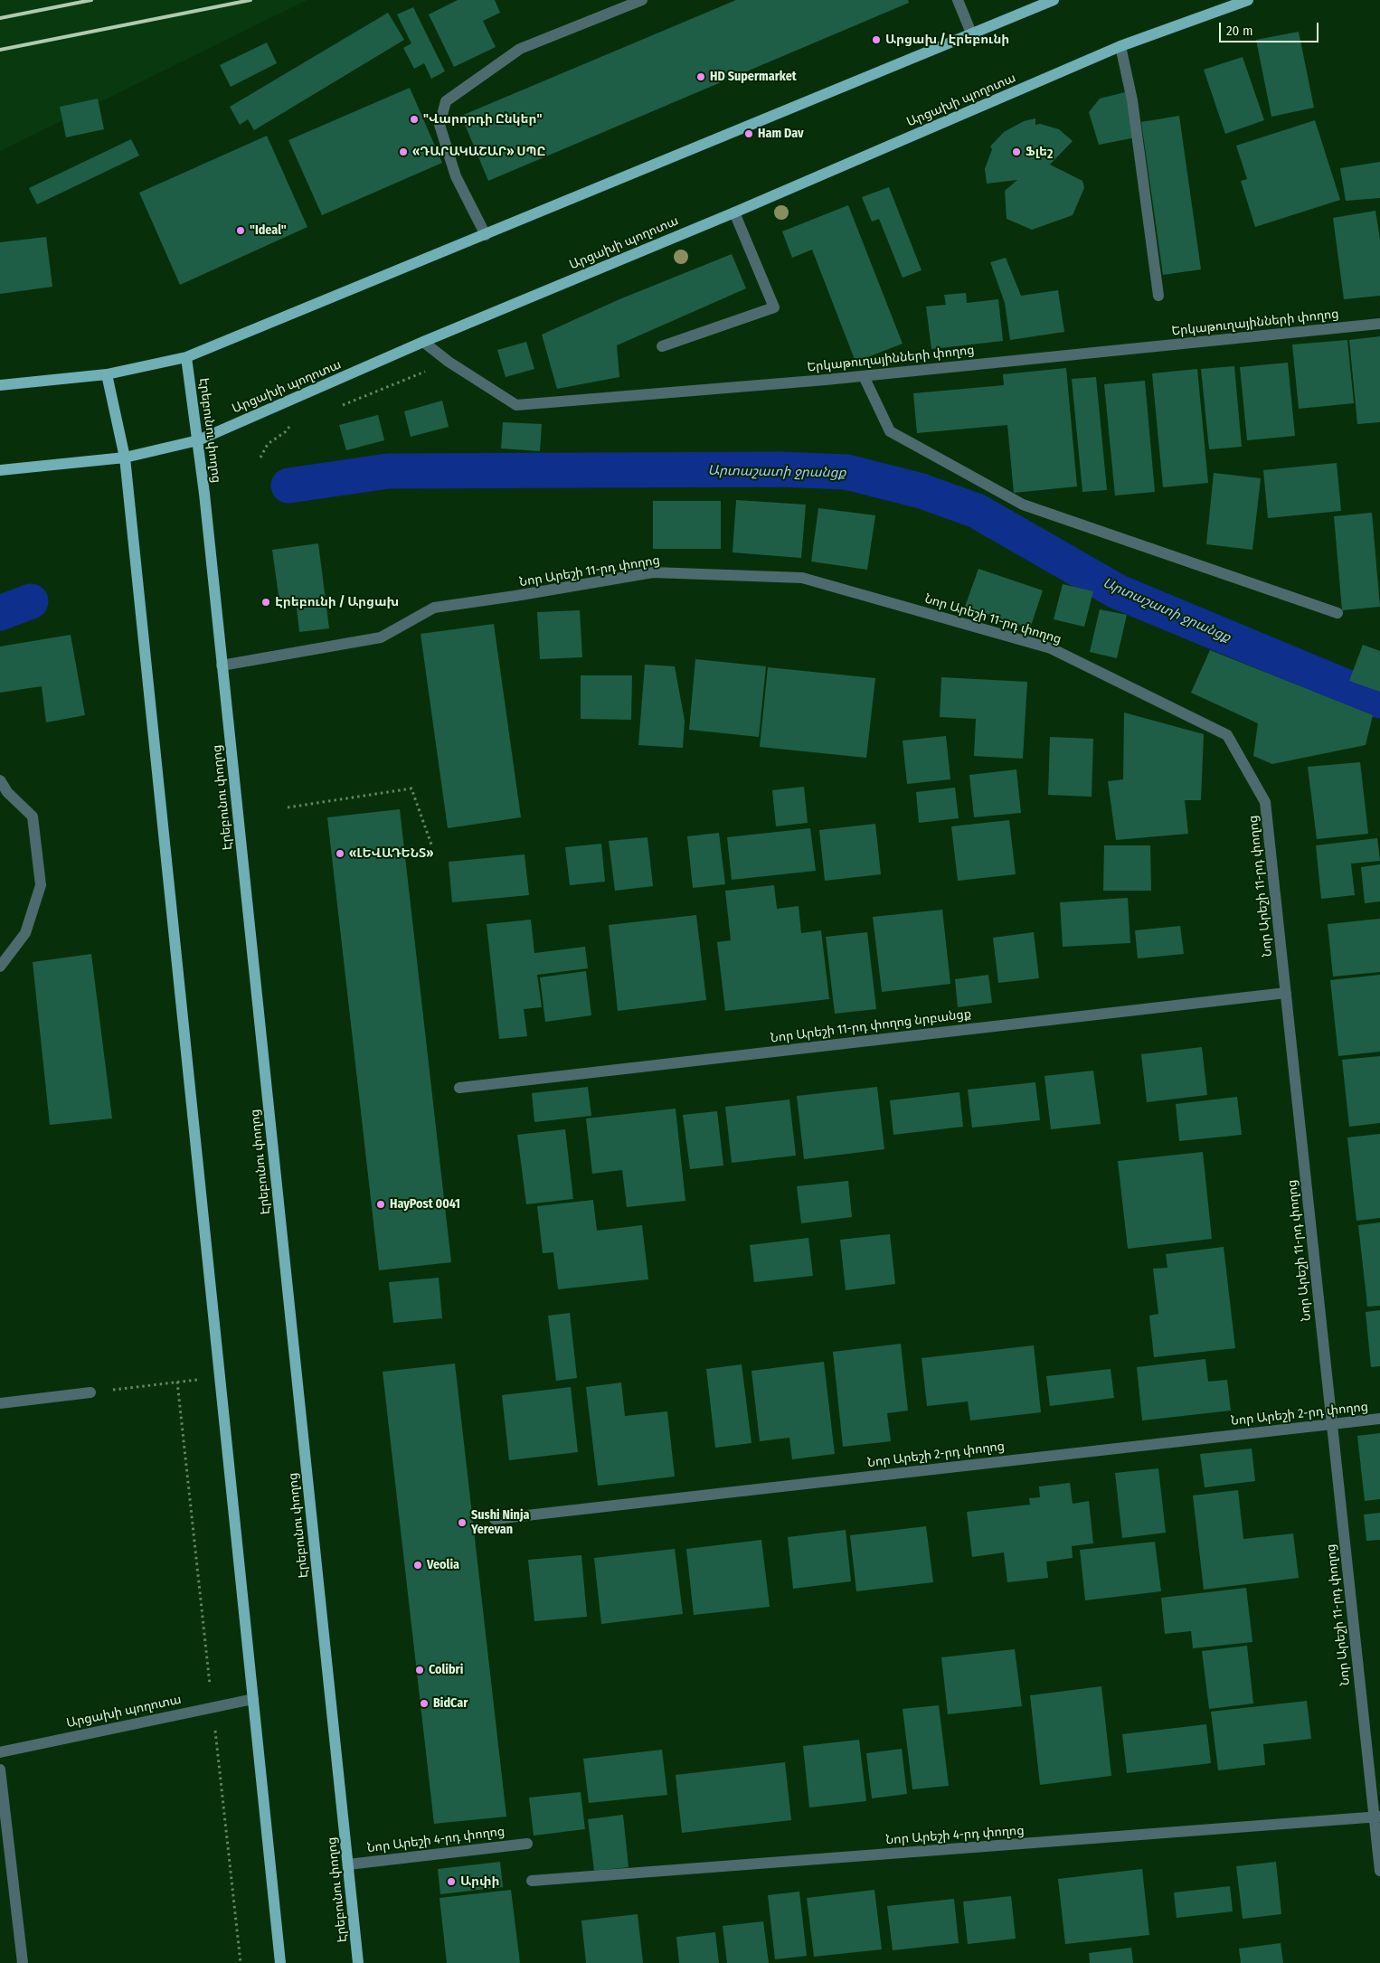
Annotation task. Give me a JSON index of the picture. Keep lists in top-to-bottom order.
{
  "streets": {
    "main road": ["Արցախի պողոտա", "Էրեբունու փողոց"],
    "street": [
      "Երկաթուղայինների փողոց",
      "Նոր Արեշի 11-րդ փողոց",
      "Նոր Արեշի 11-րդ փողոց նրբանցք",
      "Նոր Արեշի 2-րդ փողոց",
      "Նոր Արեշի 4-րդ փողոց"
    ]
  },
  "crossings": [
    ["Արցախի պողոտա", "Երկաթուղայինների փողոց"],
    ["Արցախի պողոտա", "Էրեբունու փողոց"],
    ["Էրեբունու փողոց", "Նոր Արեշի 11-րդ փողոց"],
    ["Էրեբունու փողոց", "Նոր Արեշի 4-րդ փողոց"],
    ["Նոր Արեշի 11-րդ փողոց", "Նոր Արեշի 11-րդ փողոց նրբանցք"],
    ["Նոր Արեշի 11-րդ փողոց", "Նոր Արեշի 2-րդ փողոց"],
    ["Նոր Արեշի 11-րդ փողոց", "Նոր Արեշի 4-րդ փողոց"]
  ],
  "water": ["Արտաշատի ջրանցք"],
  "places": [
    "Արցախ / Էրեբունի",
    "HD Supermarket",
    "\"Վարորդի Ընկեր\"",
    "Ham Dav",
    "«ԴԱՐԱԿԱՇԱՐ» ՍՊԸ",
    "Ֆլեշ",
    "\"Ideal\"",
    "Էրեբունի / Արցախ",
    "«ԼԵՎԱԴԵՆՏ»",
    "HayPost 0041",
    "Sushi Ninja Yerevan",
    "Veolia",
    "Colibri",
    "BidCar",
    "Արփի"
  ],
  "scale_bar": "20 m"
}
